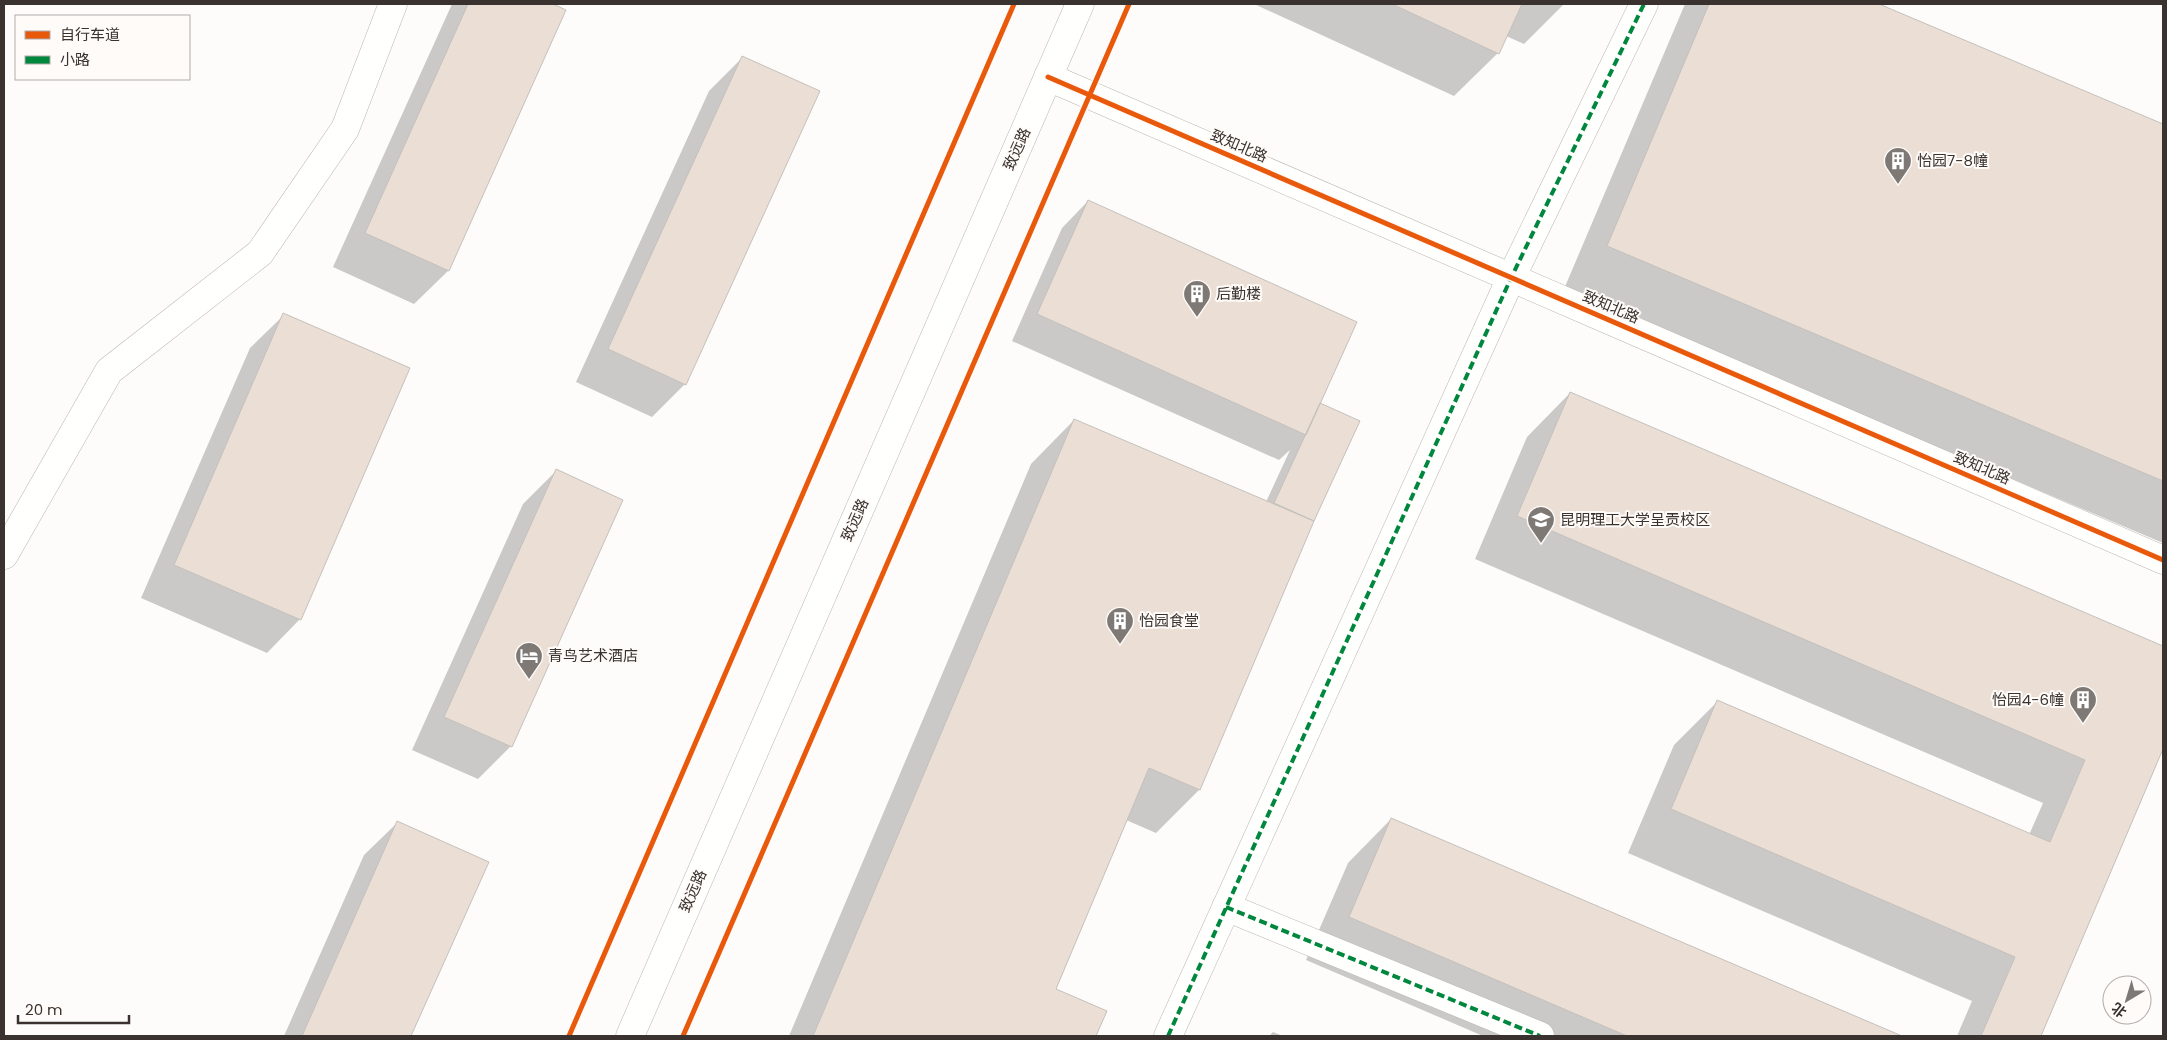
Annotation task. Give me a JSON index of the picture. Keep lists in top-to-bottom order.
{
  "streets": {
    "street": ["致知北路", "致远路"]
  },
  "crossings": [
    ["致知北路", "致远路"]
  ],
  "places": {
    "building": [
      "怡园7-8幢",
      "后勤楼",
      "怡园食堂",
      "怡园4-6幢"
    ],
    "school or university": ["昆明理工大学呈贡校区"],
    "hotel": ["青鸟艺术酒店"]
  },
  "legend": ["自行车道", "小路"],
  "scale_bar": "20 m",
  "north": "bottom left"
}
